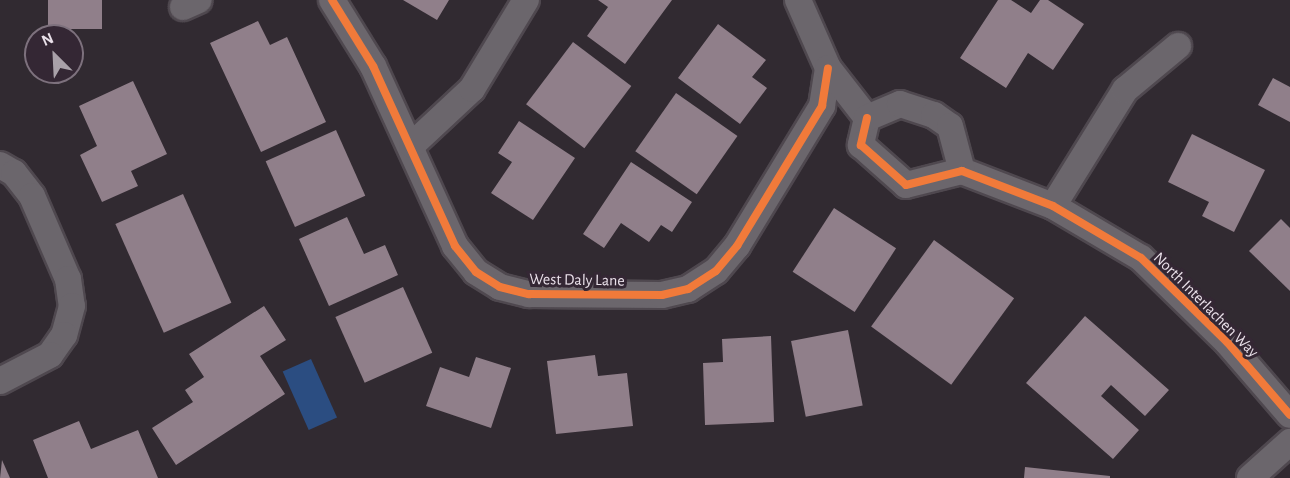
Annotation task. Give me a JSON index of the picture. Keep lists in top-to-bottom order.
{
  "streets": {
    "street": ["West Daly Lane", "North Interlachen Way"]
  },
  "north": "top left"
}
